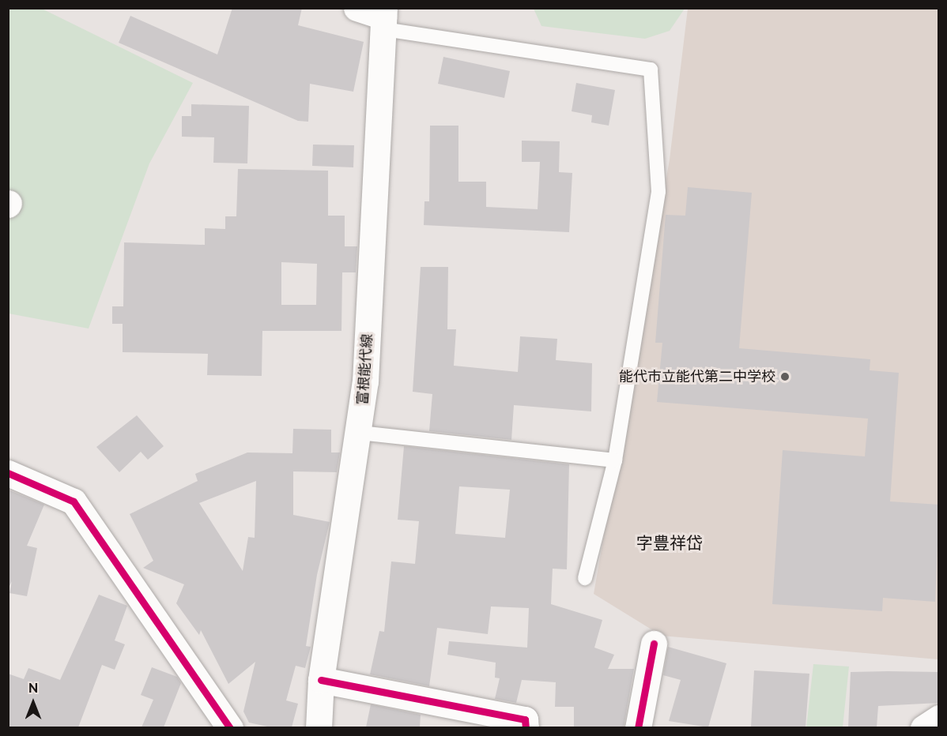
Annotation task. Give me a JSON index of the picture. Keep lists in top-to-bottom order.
{
  "streets": {
    "main road": ["富根能代線"]
  },
  "districts": ["字豊祥岱"],
  "places": ["能代市立能代第二中学校"],
  "north": "top"
}
